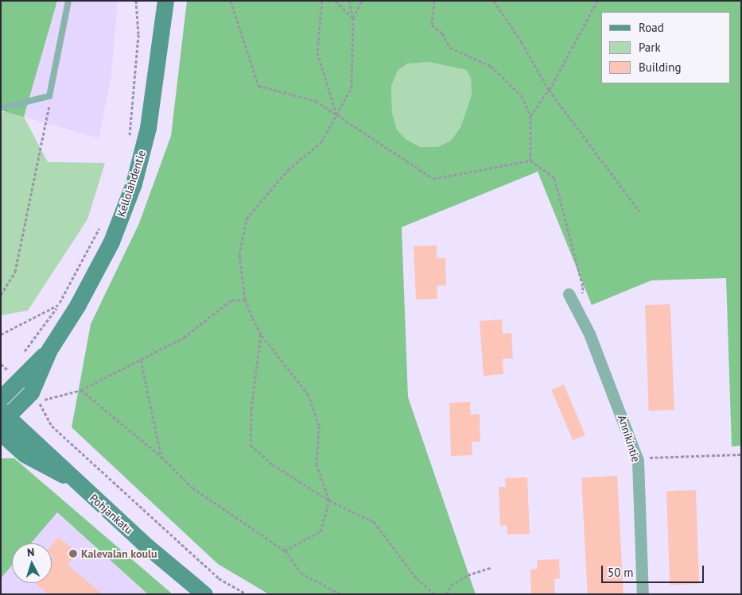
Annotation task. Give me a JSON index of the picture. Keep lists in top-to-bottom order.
{
  "streets": {
    "street": ["Kellolahdentie", "Annikintie", "Pohjankatu"]
  },
  "crossings": [
    ["Kellolahdentie", "Pohjankatu"]
  ],
  "places": ["Kalevalan koulu"],
  "legend": ["Road", "Park", "Building"],
  "scale_bar": "50 m",
  "north": "top"
}
